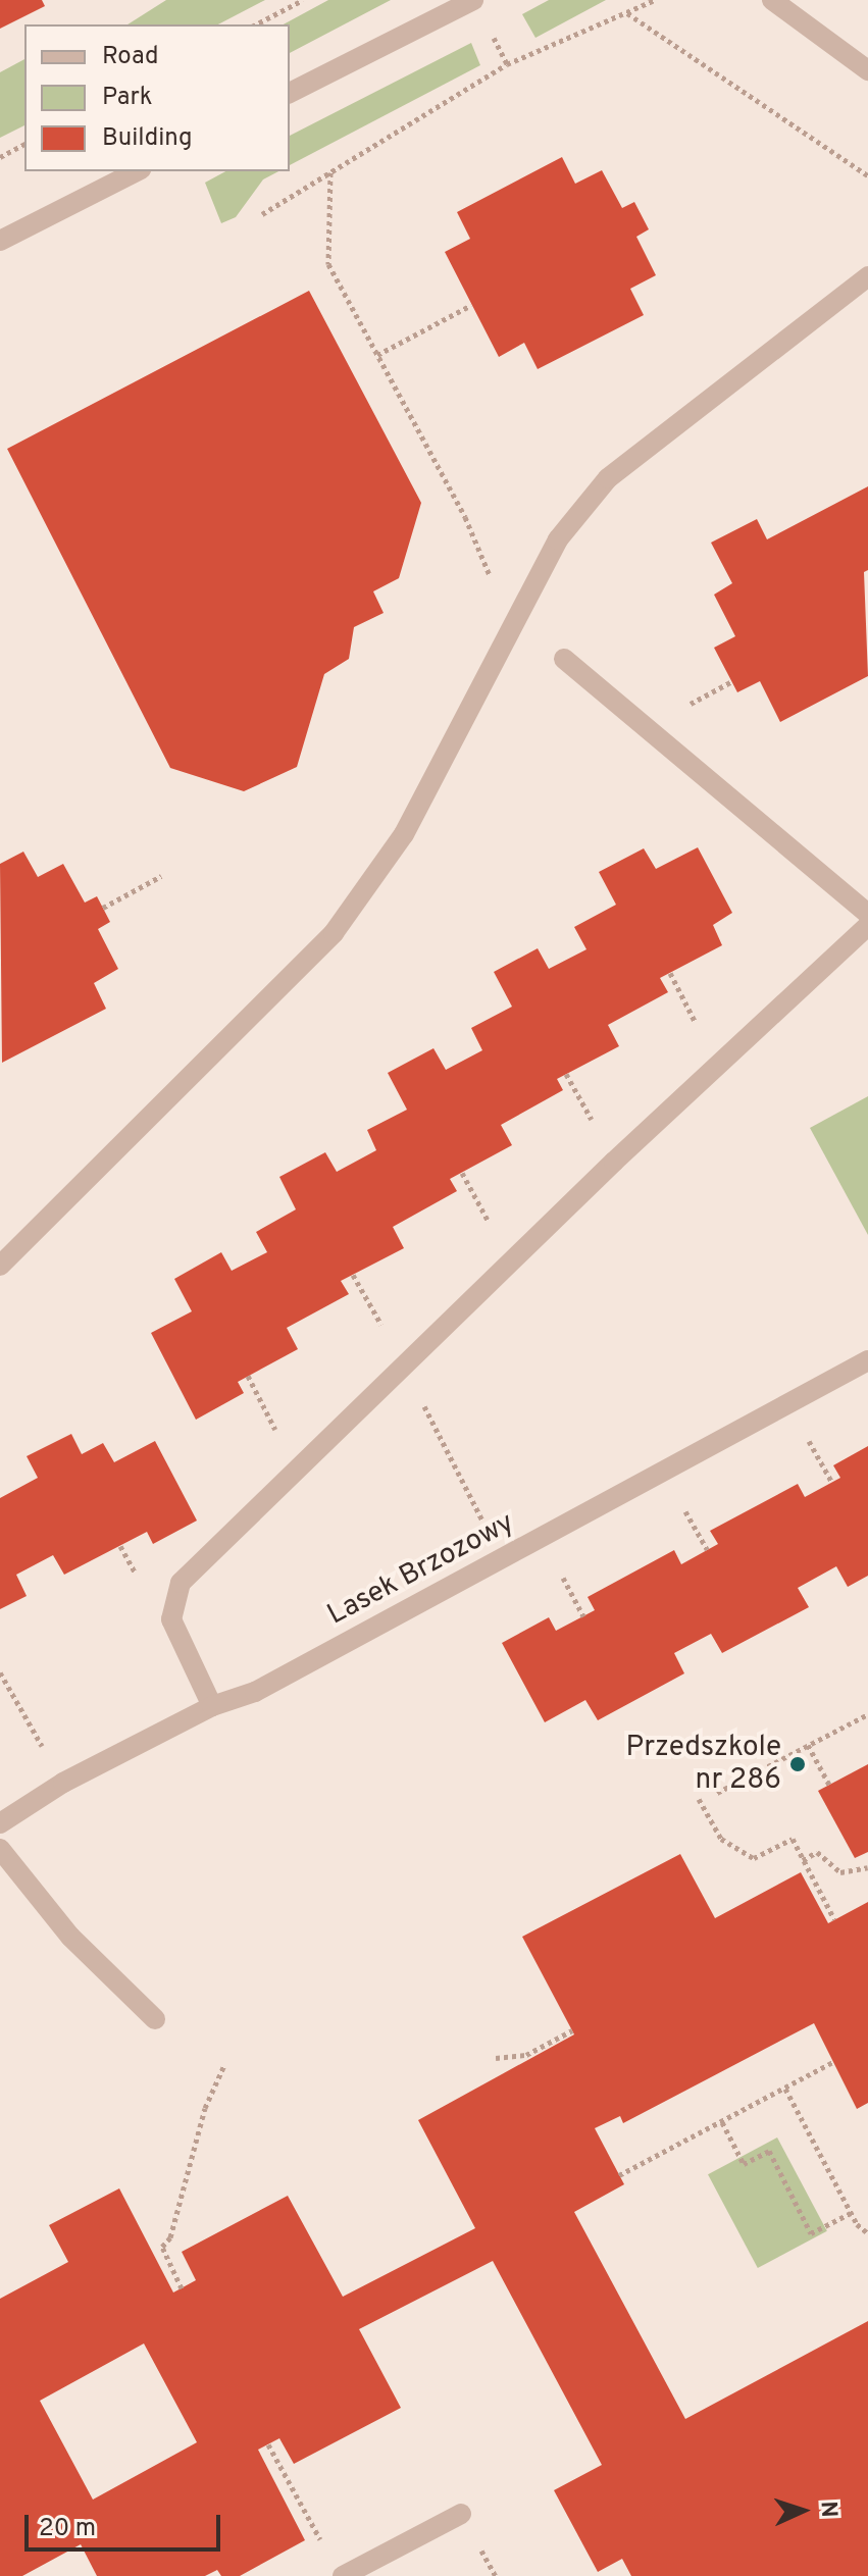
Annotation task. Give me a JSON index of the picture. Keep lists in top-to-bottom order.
{
  "streets": {
    "street": ["Lasek Brzozowy"]
  },
  "places": ["Przedszkole nr 286"],
  "legend": ["Road", "Park", "Building"],
  "scale_bar": "20 m",
  "north": "right"
}
